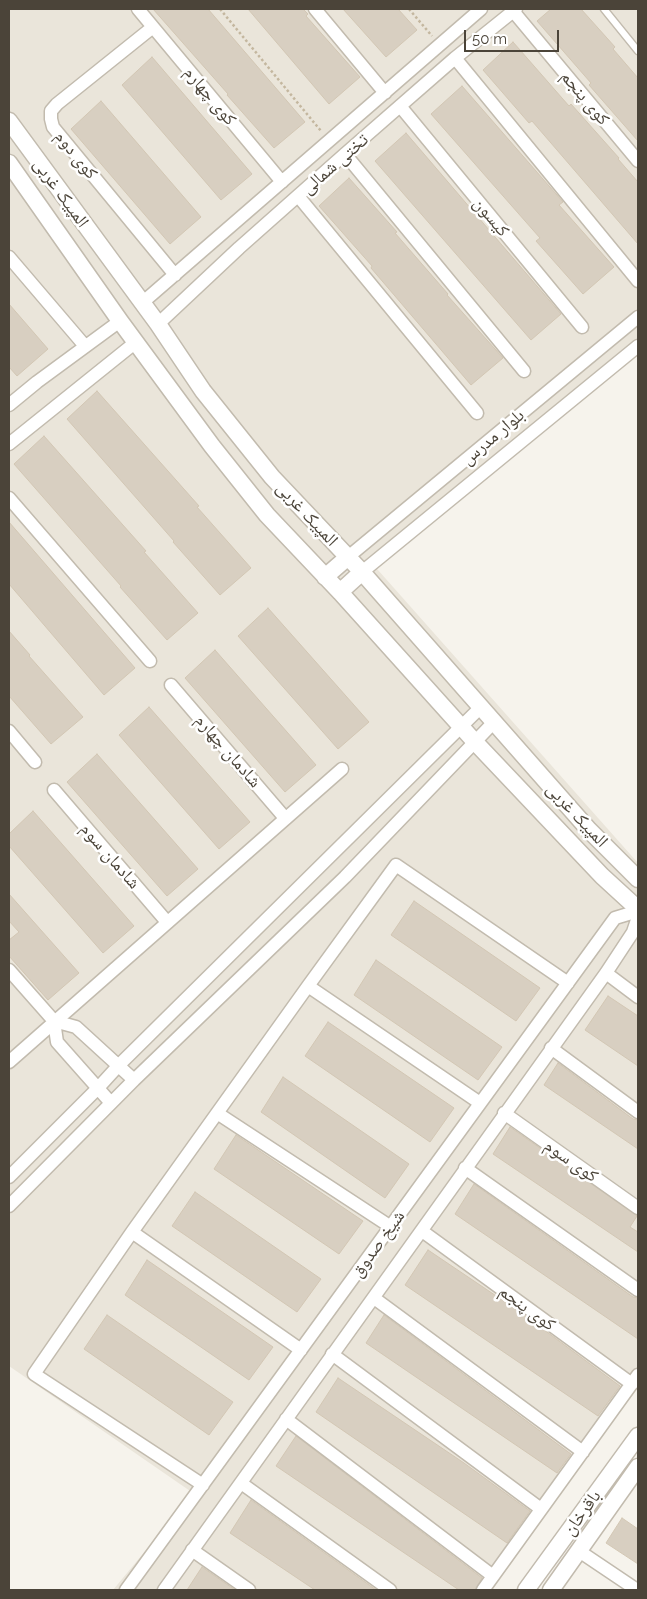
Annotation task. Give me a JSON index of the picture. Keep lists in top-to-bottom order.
{
  "streets": {
    "street": [
      "کوی چهارم",
      "کوی پنجم",
      "کوی دوم",
      "تختی شمالی",
      "المپیک غربی",
      "کیسون",
      "بلوار مدرس",
      "شادمان چهارم",
      "شادمان سوم",
      "کوی سوم",
      "شیخ صدوق",
      "باقرخان"
    ]
  },
  "crossings": [
    ["کوی چهارم", "کوی دوم"],
    ["کوی چهارم", "تختی شمالی"],
    ["کوی پنجم", "تختی شمالی"],
    ["کوی پنجم", "شیخ صدوق"],
    ["کوی دوم", "تختی شمالی"],
    ["تختی شمالی", "المپیک غربی"],
    ["تختی شمالی", "کیسون"],
    ["المپیک غربی", "بلوار مدرس"],
    ["المپیک غربی", "شیخ صدوق"],
    ["کوی سوم", "شیخ صدوق"]
  ],
  "scale_bar": "50 m"
}
